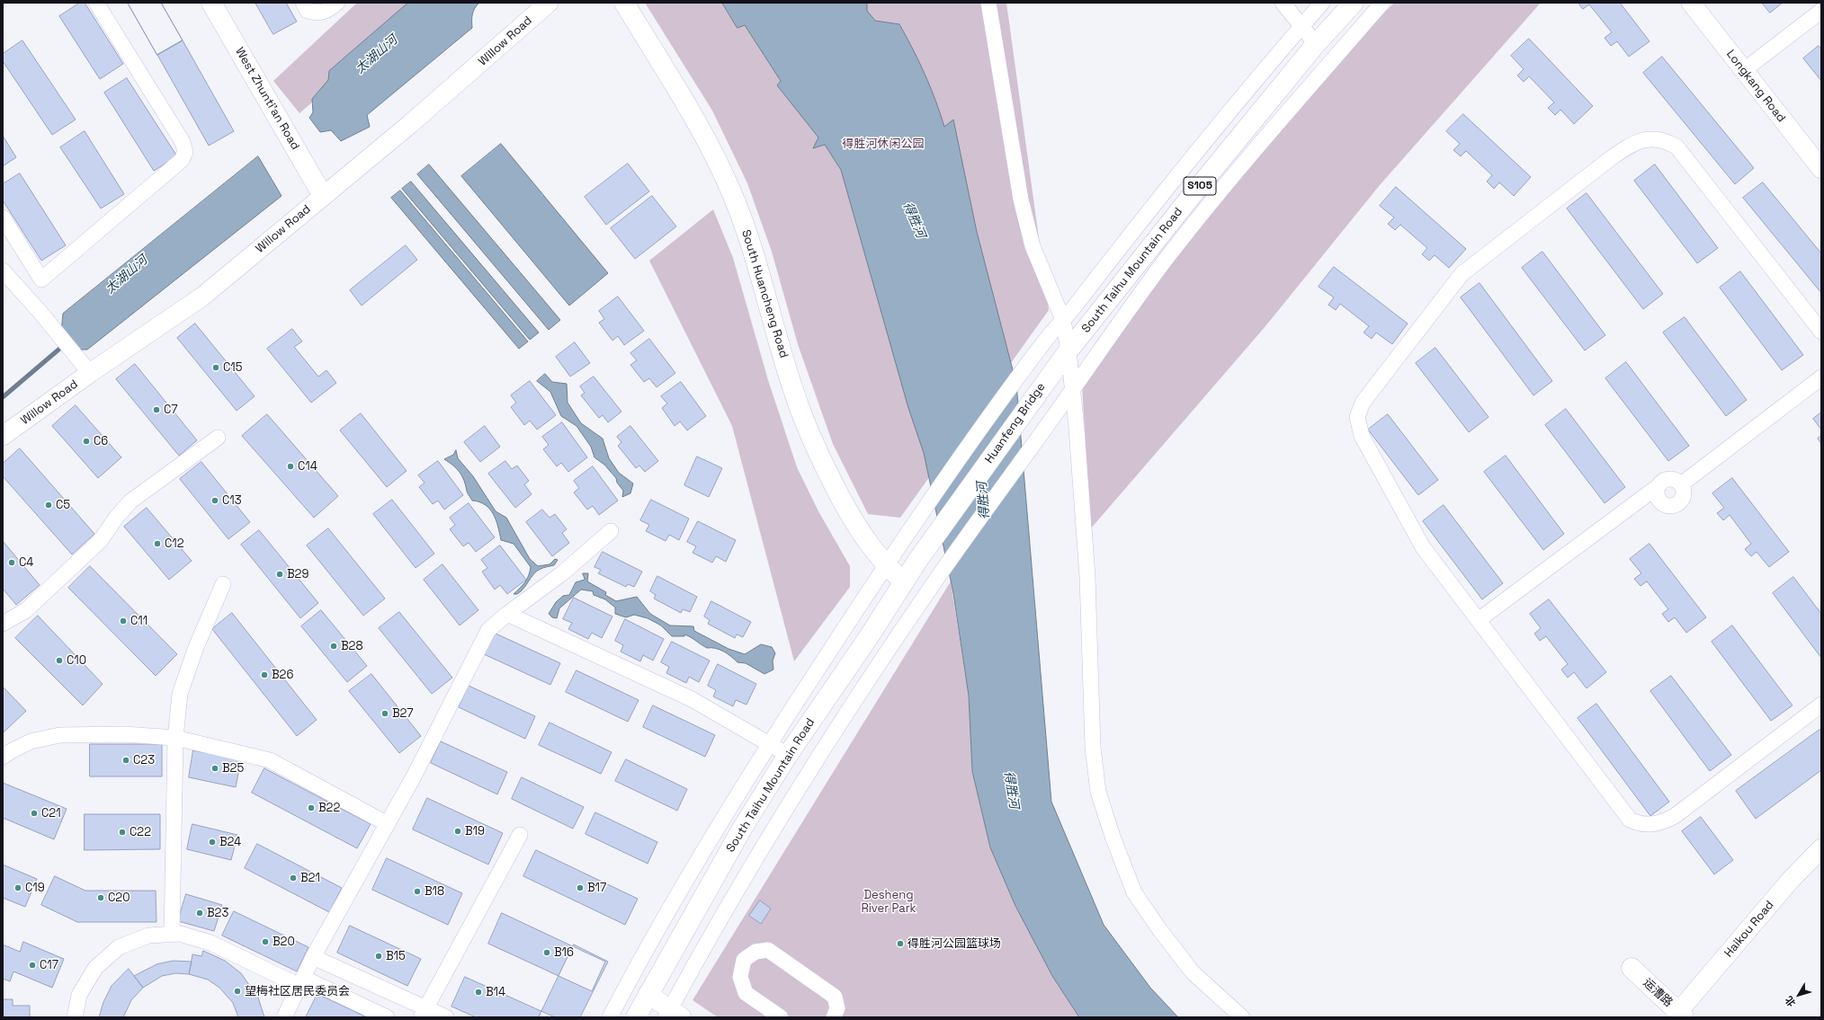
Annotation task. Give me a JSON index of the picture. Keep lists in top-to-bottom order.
{
  "streets": {
    "main road": [
      "West Zhunti'an Road",
      "S105",
      "South Taihu Mountain Road",
      "South Huancheng Road",
      "Huanfeng Bridge",
      "运漕路"
    ],
    "street": ["Willow Road", "Longkang Road", "Haikou Road"]
  },
  "crossings": [
    ["Willow Road", "West Zhunti'an Road"],
    ["South Taihu Mountain Road", "South Huancheng Road"],
    ["South Taihu Mountain Road", "Huanfeng Bridge"],
    ["Haikou Road", "运漕路"]
  ],
  "water": ["太湖山河", "得胜河"],
  "parks": ["得胜河休闲公园", "Desheng River Park"],
  "places": [
    "C15",
    "C7",
    "C6",
    "C14",
    "C13",
    "C5",
    "C12",
    "C4",
    "B29",
    "C11",
    "B28",
    "C10",
    "B26",
    "B27",
    "C23",
    "B25",
    "B22",
    "C21",
    "B19",
    "C22",
    "B24",
    "B21",
    "C19",
    "B17",
    "B18",
    "C20",
    "B23",
    "B20",
    "得胜河公园篮球场",
    "B16",
    "B15",
    "C17",
    "望梅社区居民委员会",
    "B14"
  ],
  "north": "bottom left"
}
